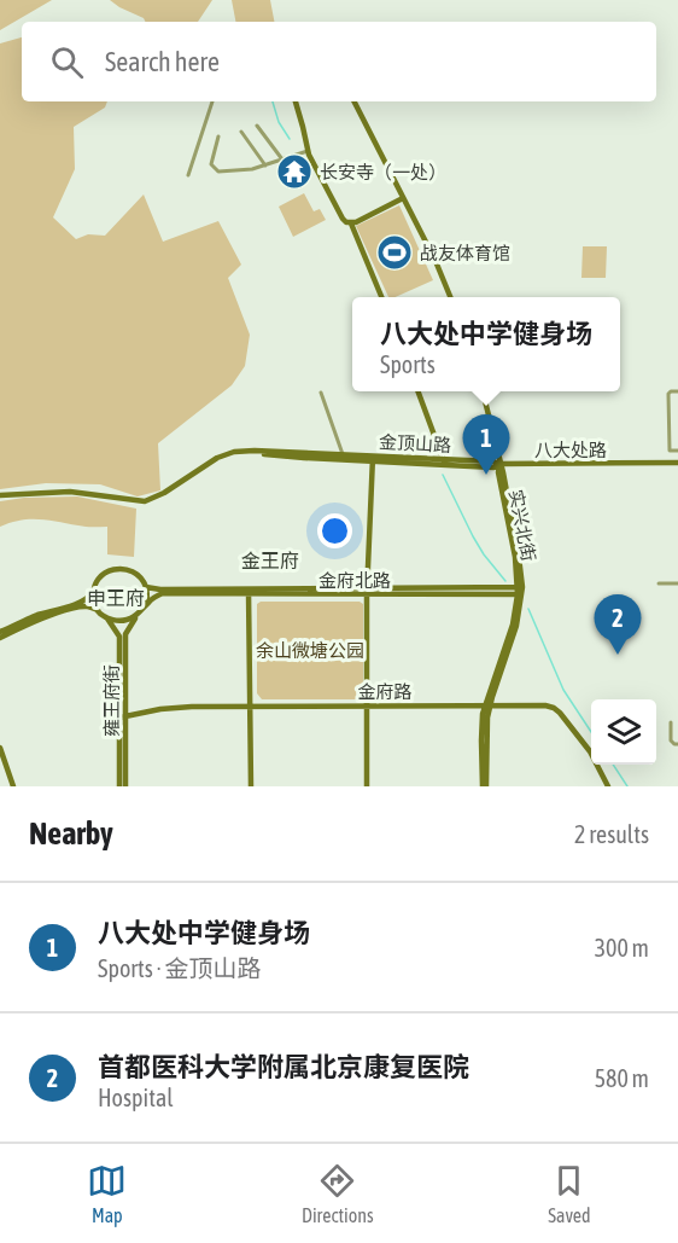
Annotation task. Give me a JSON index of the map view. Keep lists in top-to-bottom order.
{
  "streets": {
    "street": [
      "金顶山路",
      "八大处路",
      "实兴北街",
      "金府北路",
      "金府路",
      "雍王府街"
    ]
  },
  "crossings": [
    ["金顶山路", "八大处路"],
    ["金顶山路", "实兴北街"],
    ["八大处路", "实兴北街"],
    ["实兴北街", "金府北路"],
    ["实兴北街", "金府路"],
    ["金府北路", "雍王府街"],
    ["金府路", "雍王府街"]
  ],
  "districts": ["金王府", "申王府"],
  "parks": ["余山微塘公园"],
  "places": {
    "temple": ["长安寺（一处）"],
    "sports": ["战友体育馆"]
  },
  "page": {
    "search": "Search here",
    "popup": ["八大处中学健身场", "Sports"],
    "pins": ["1", "2"],
    "heading": ["Nearby", "2 results"],
    "list": [
      {
        "mark": "1",
        "name": "八大处中学健身场",
        "note": "Sports · 金顶山路",
        "value": "300 m"
      },
      {
        "mark": "2",
        "name": "首都医科大学附属北京康复医院",
        "note": "Hospital",
        "value": "580 m"
      }
    ],
    "nav": ["Map", "Directions", "Saved"]
  }
}
